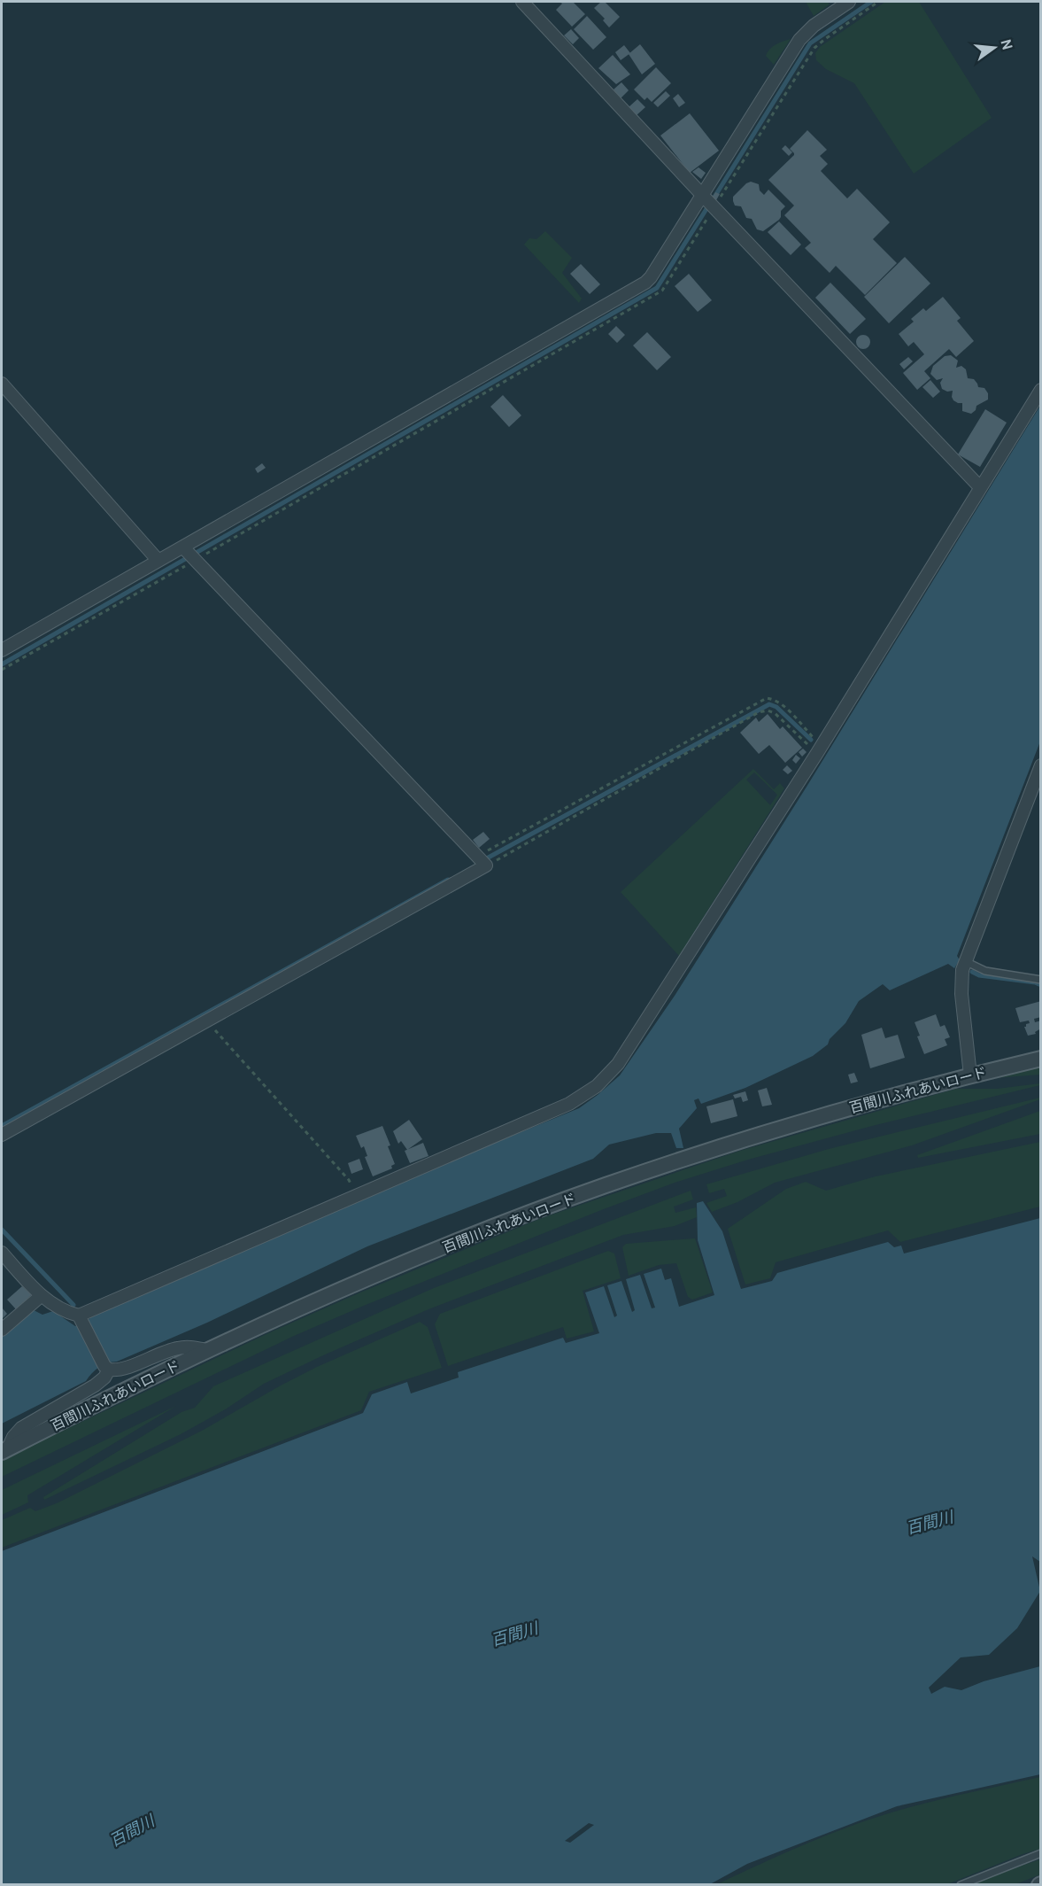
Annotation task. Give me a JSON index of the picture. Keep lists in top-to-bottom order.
{
  "streets": {
    "street": ["百間川ふれあいロード"]
  },
  "water": ["百間川"],
  "north": "right"
}
